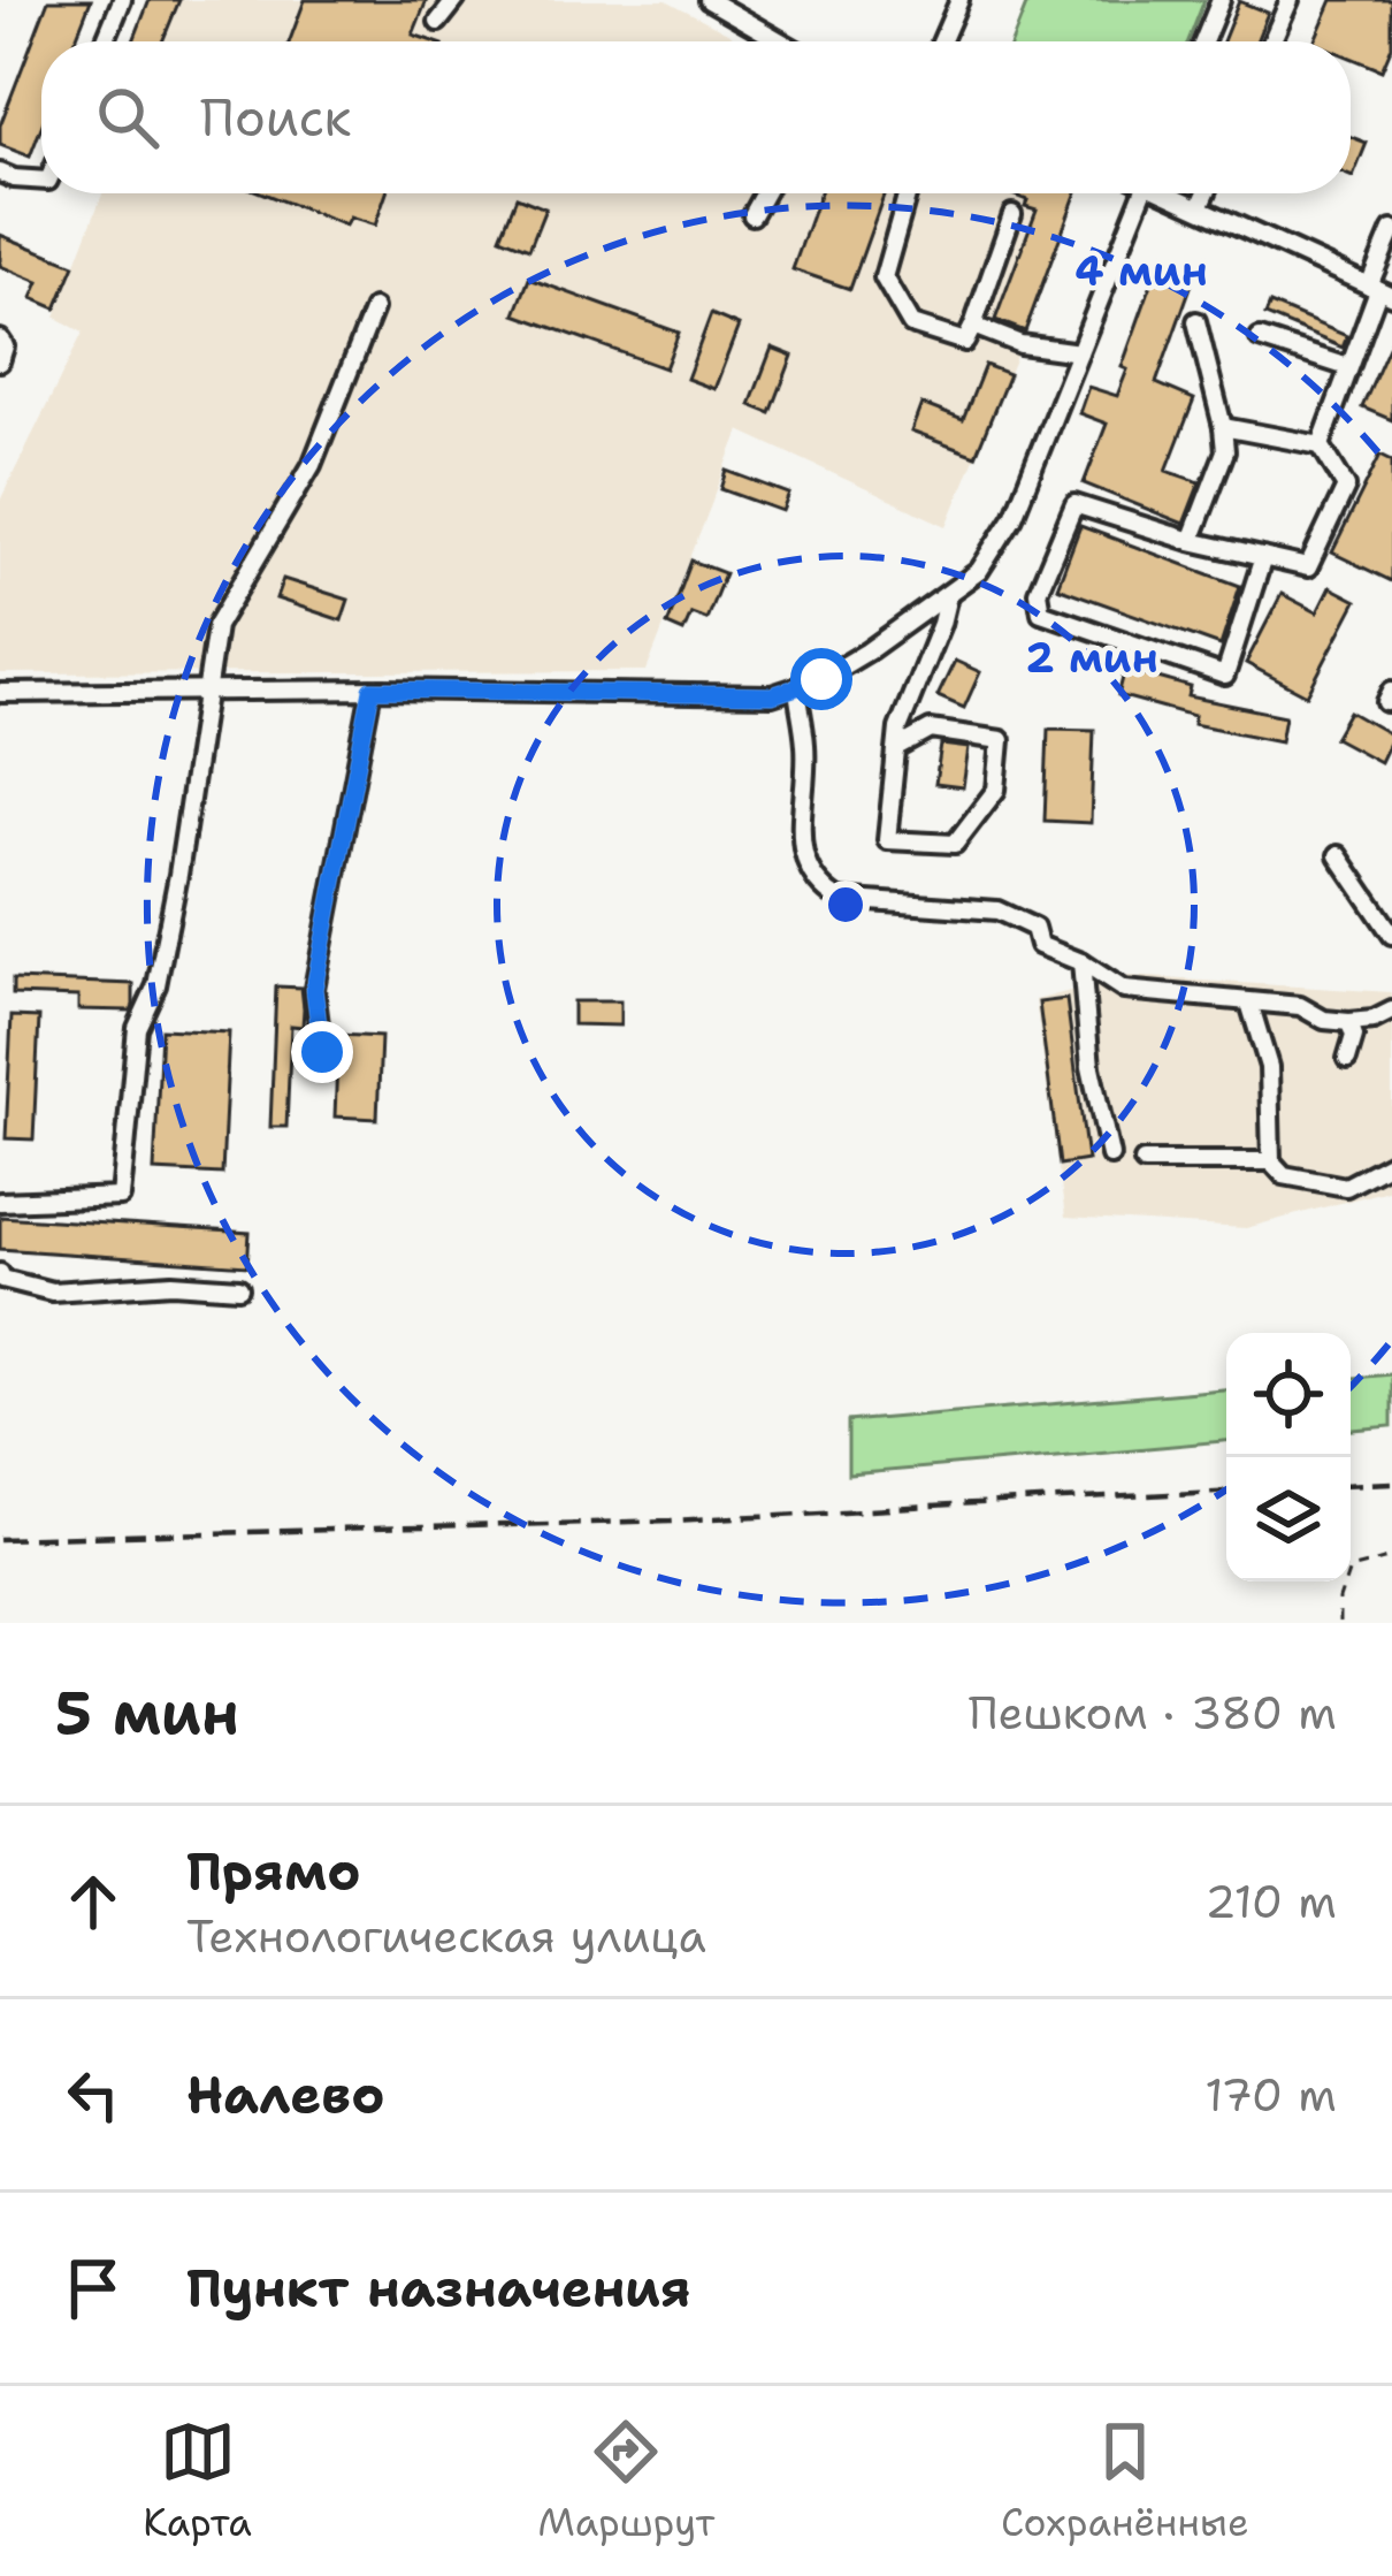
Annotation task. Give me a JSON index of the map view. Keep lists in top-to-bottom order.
{
  "page": {
    "search": "Поиск",
    "heading": ["5 мин", "Пешком · 380 m"],
    "list": [
      ["Прямо", "Технологическая улица", "210 m"],
      ["Налево", "170 m"],
      "Пункт назначения"
    ],
    "nav": ["Карта", "Маршрут", "Сохранённые"]
  },
  "rings": ["4 мин", "2 мин"]
}
